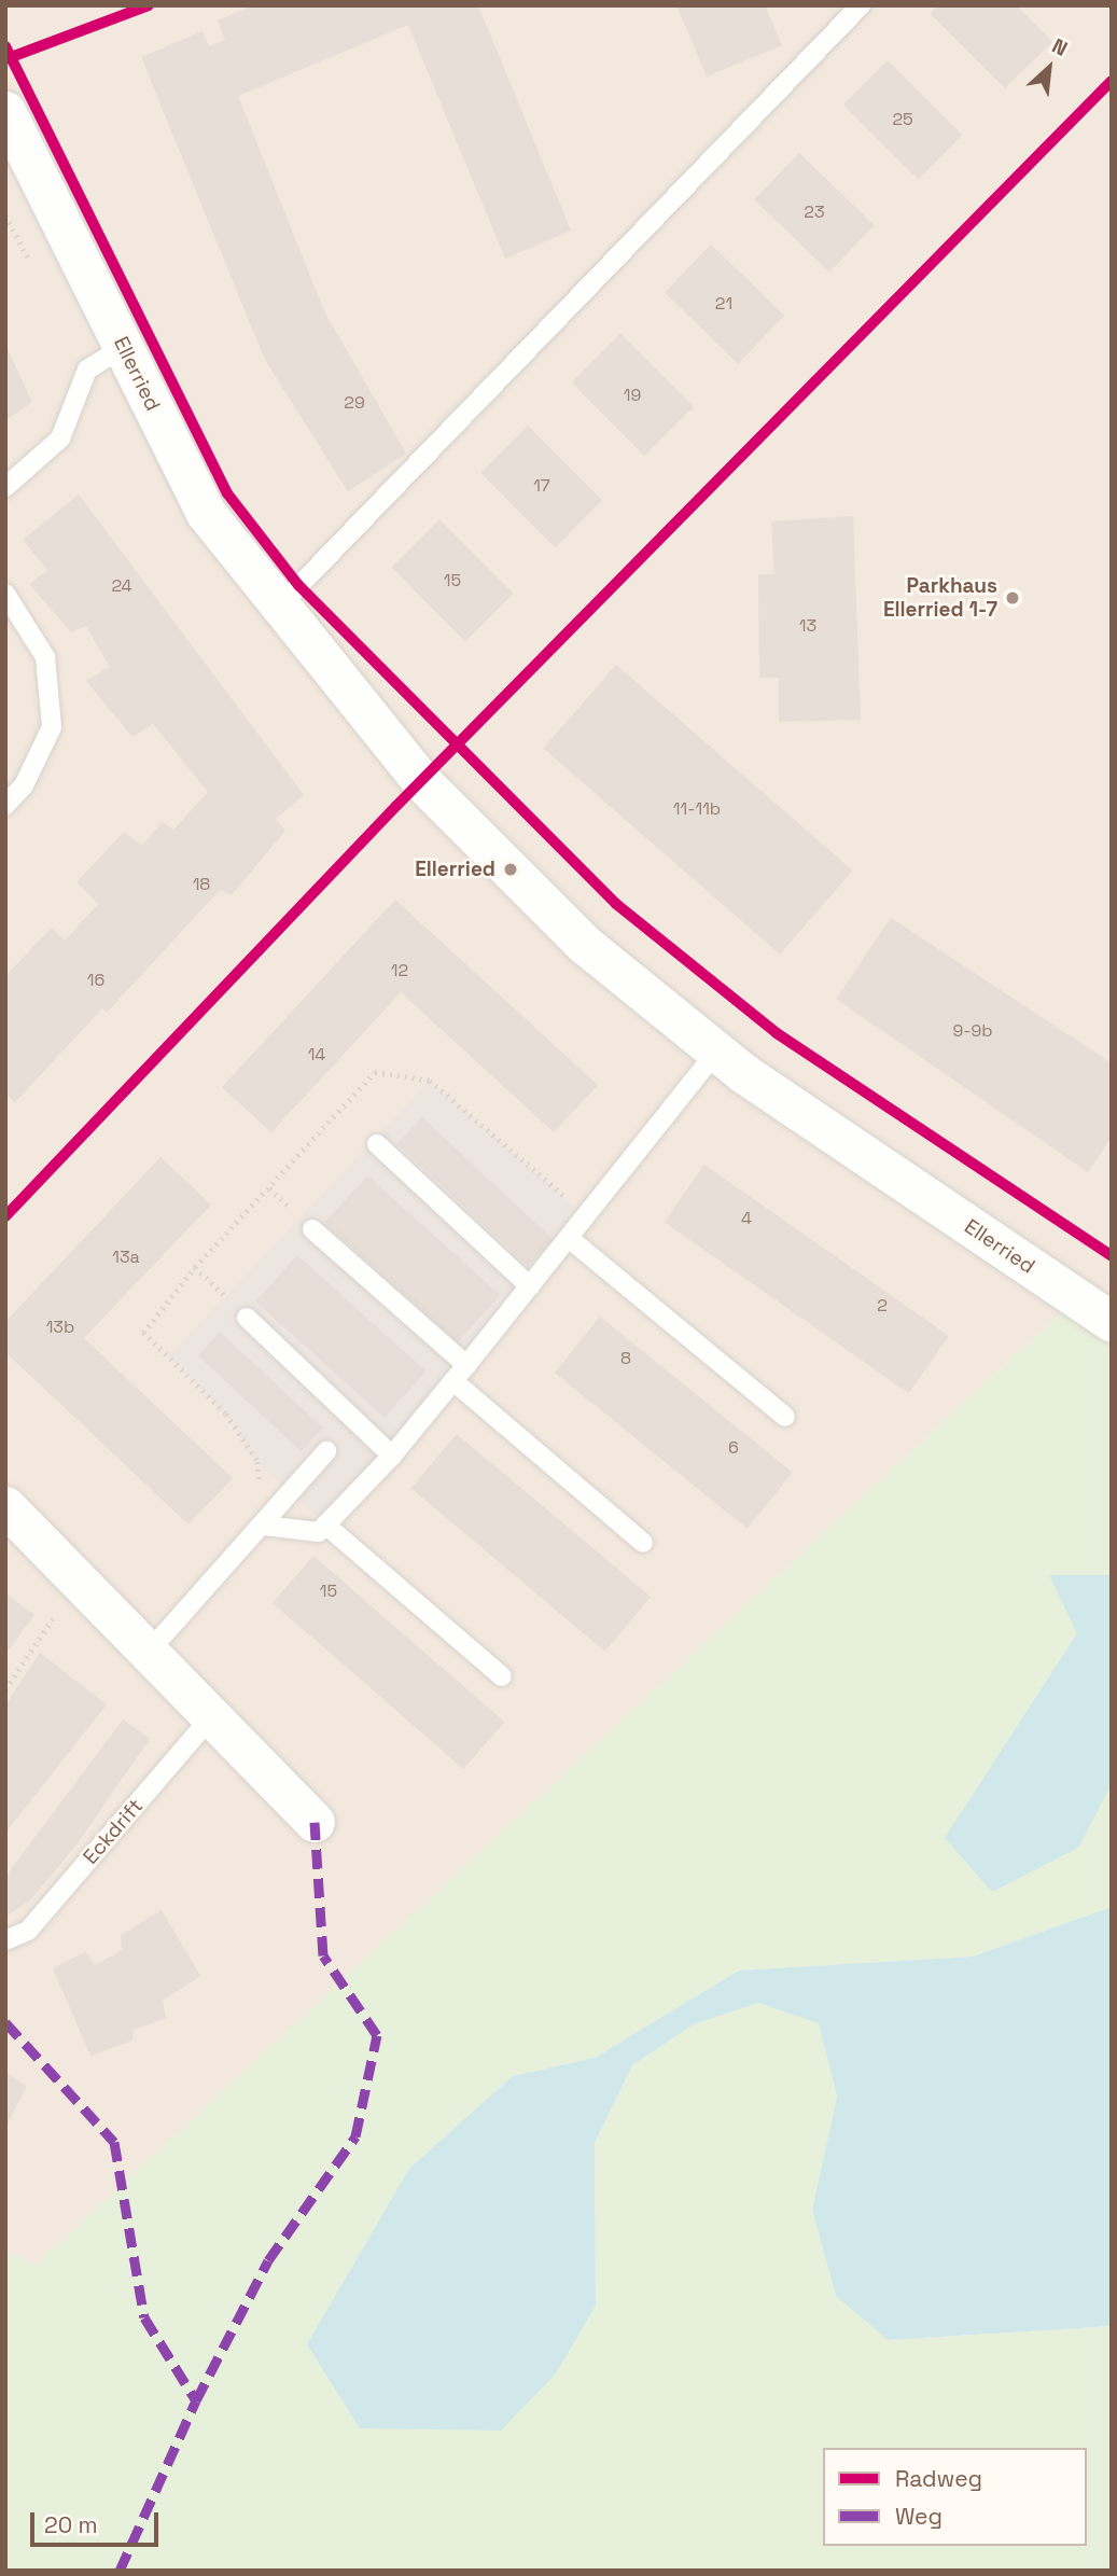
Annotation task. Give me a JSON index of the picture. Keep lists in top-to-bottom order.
{
  "streets": {
    "street": ["Ellerried"],
    "lane": ["Eckdrift"]
  },
  "places": ["Parkhaus Ellerried 1-7", "Ellerried"],
  "house_numbers": [
    "25",
    "23",
    "21",
    "19",
    "29",
    "17",
    "15",
    "24",
    "13",
    "11-11b",
    "18",
    "12",
    "16",
    "9-9b",
    "14",
    "4",
    "13a",
    "2",
    "13b",
    "8",
    "6",
    "15"
  ],
  "legend": ["Radweg", "Weg"],
  "scale_bar": "20 m",
  "north": "top right"
}
